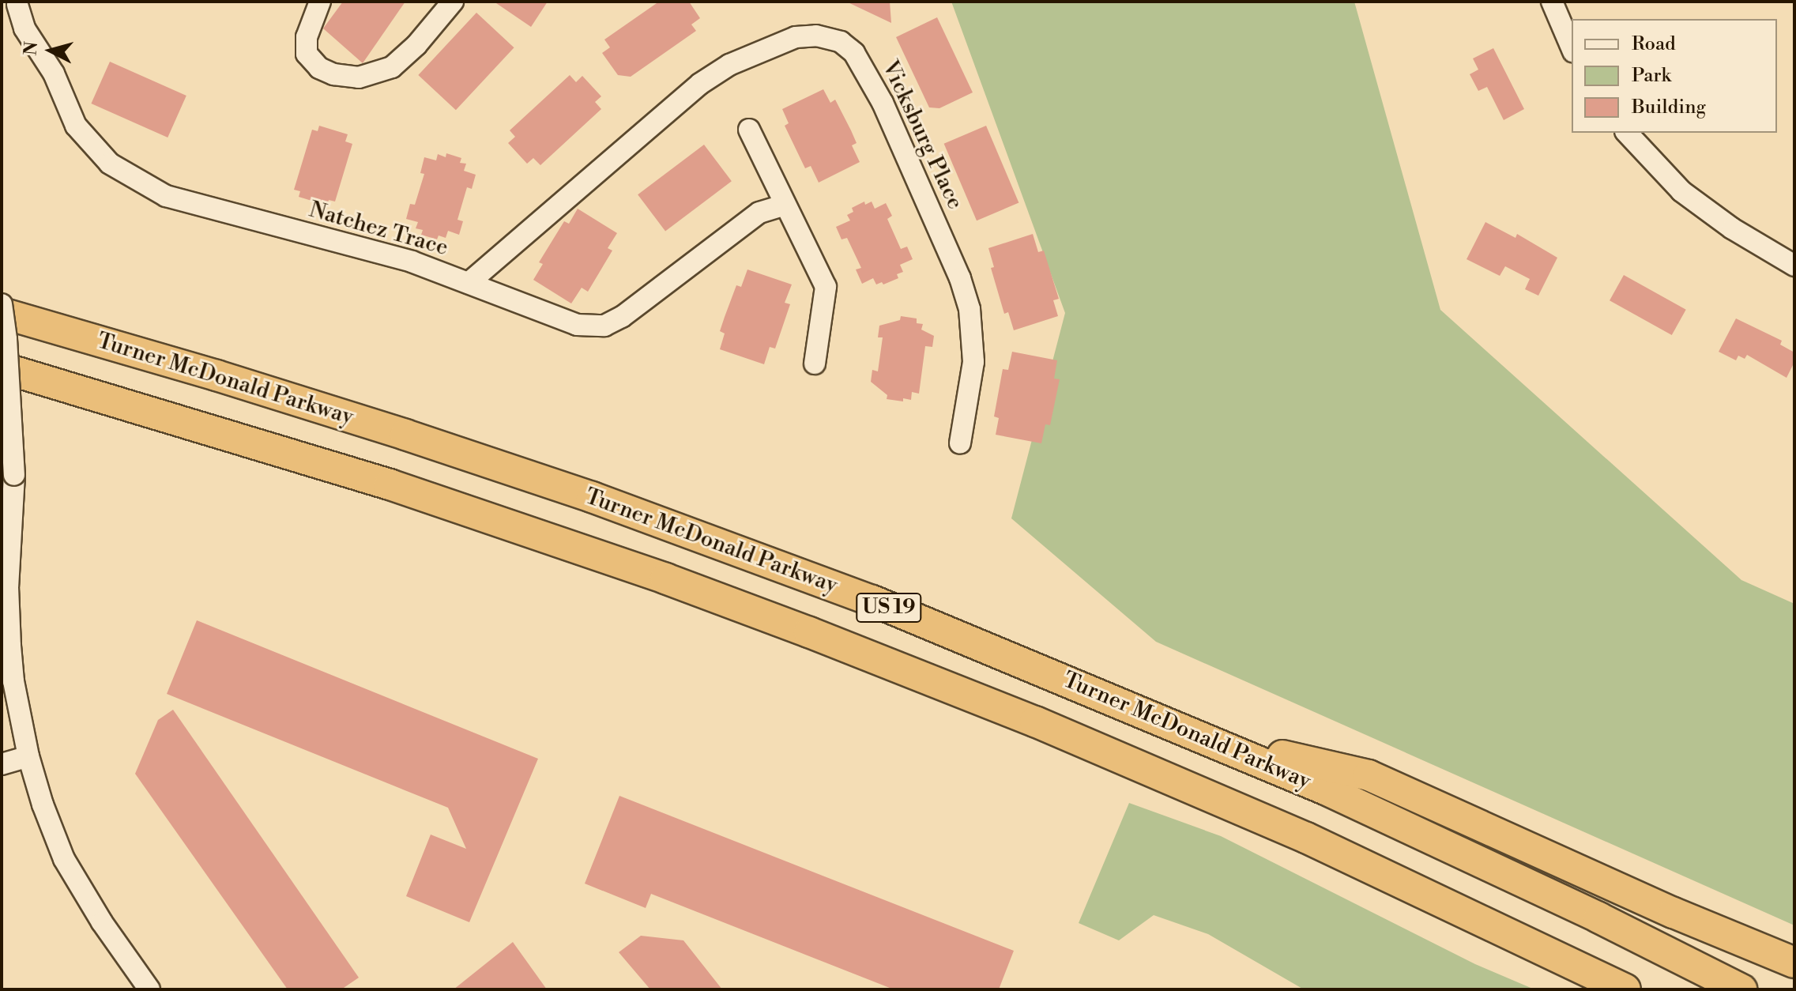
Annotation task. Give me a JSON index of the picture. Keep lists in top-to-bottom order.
{
  "streets": {
    "highway": ["Turner McDonald Parkway", "US 19"],
    "street": ["Vicksburg Place", "Natchez Trace"]
  },
  "crossings": [
    ["Vicksburg Place", "Natchez Trace"]
  ],
  "legend": ["Road", "Park", "Building"],
  "north": "left"
}
